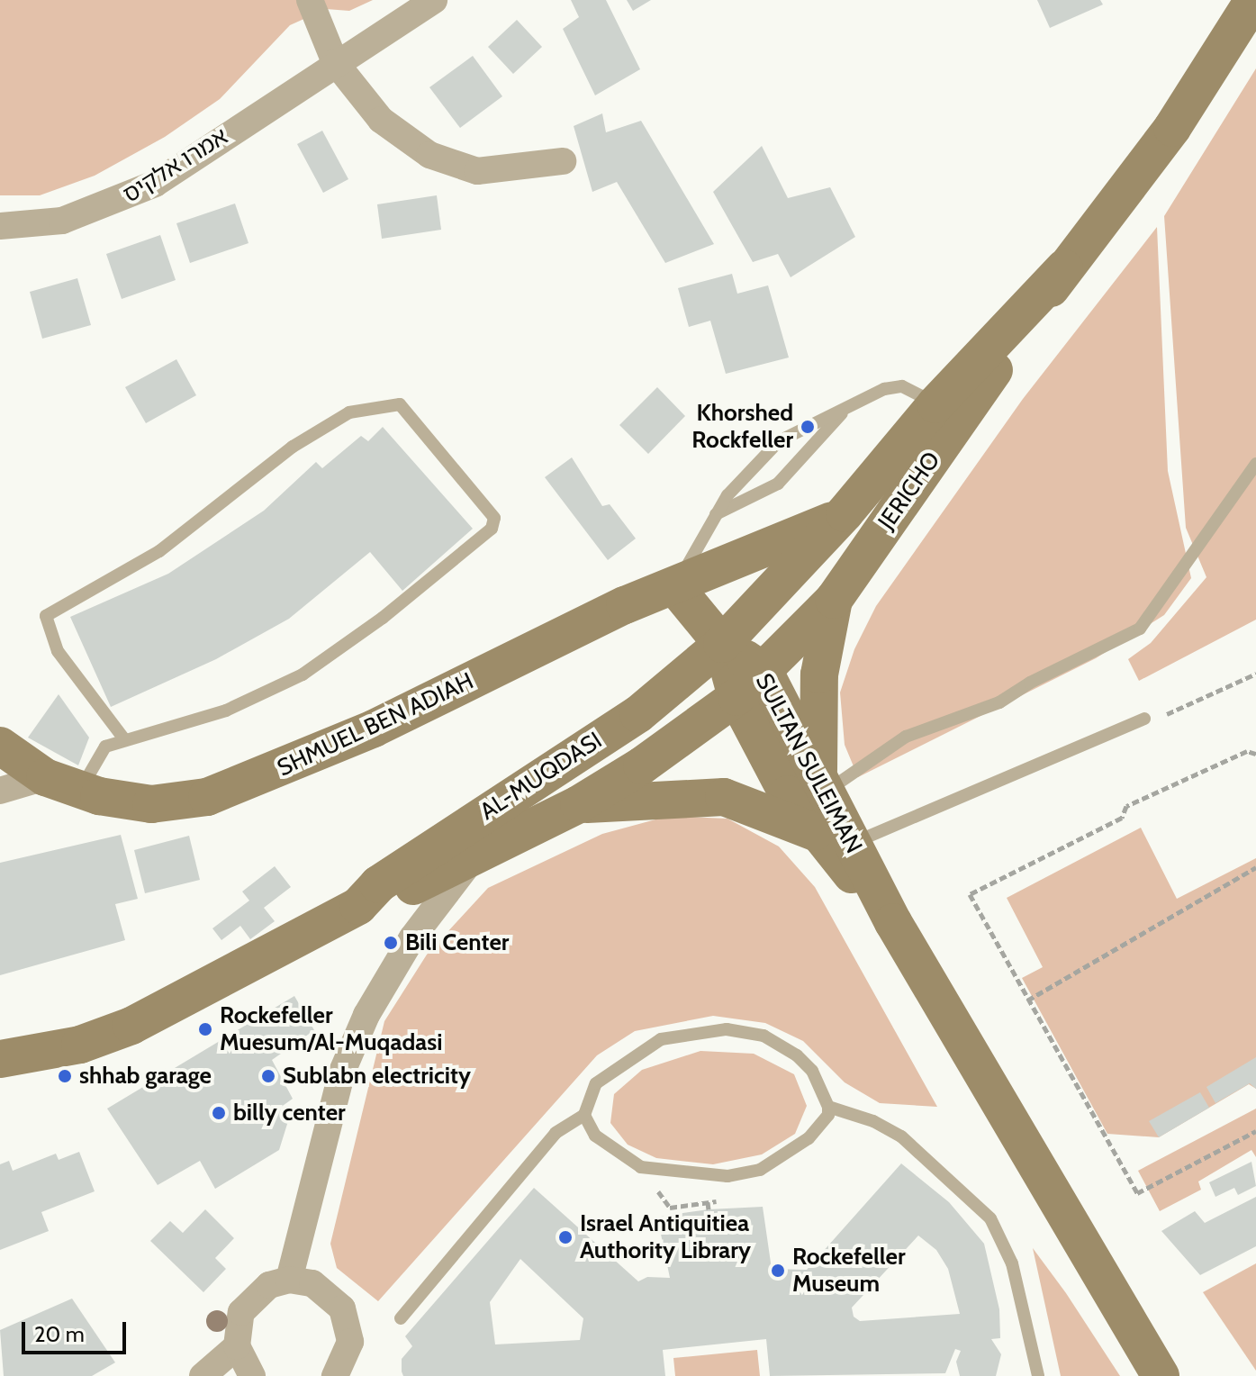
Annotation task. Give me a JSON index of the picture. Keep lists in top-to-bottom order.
{
  "streets": {
    "main road": [
      "JERICHO",
      "SHMUEL BEN ADIAH",
      "SULTAN SULEIMAN",
      "AL-MUQDASI"
    ],
    "street": ["אמרו אלקיס"]
  },
  "crossings": [
    ["JERICHO", "SHMUEL BEN ADIAH"],
    ["JERICHO", "SULTAN SULEIMAN"],
    ["JERICHO", "AL-MUQDASI"],
    ["SULTAN SULEIMAN", "AL-MUQDASI"]
  ],
  "places": [
    "Khorshed Rockfeller",
    "Bili Center",
    "Rockefeller Muesum/Al-Muqadasi",
    "shhab garage",
    "Sublabn electricity",
    "billy center",
    "Israel Antiquitiea Authority Library",
    "Rockefeller Museum"
  ],
  "scale_bar": "20 m"
}
